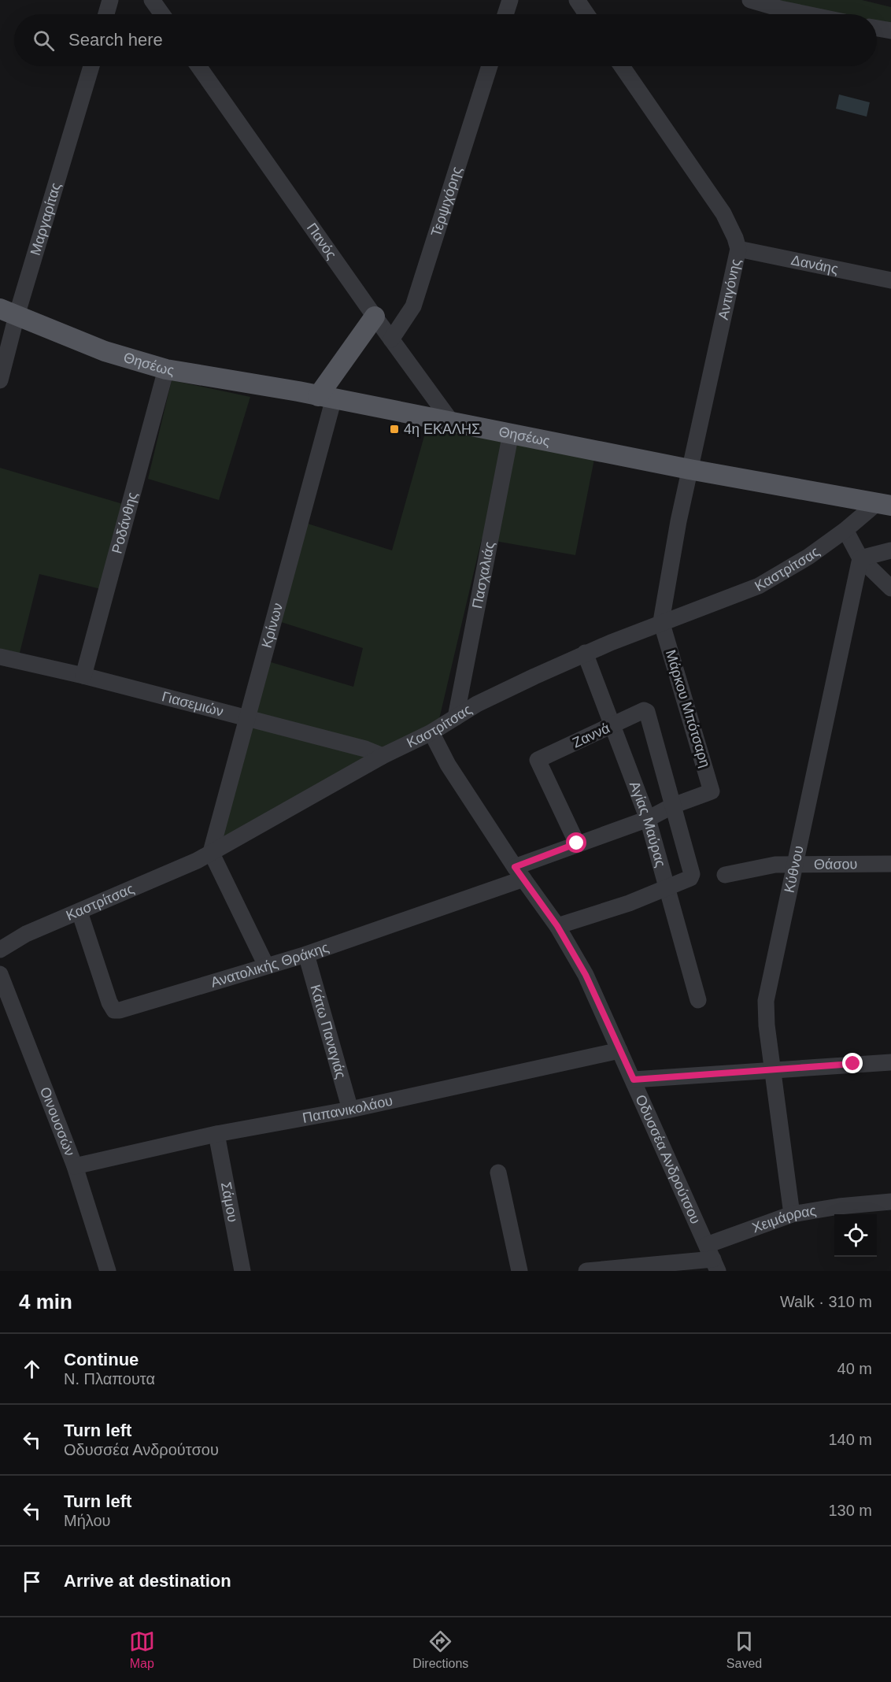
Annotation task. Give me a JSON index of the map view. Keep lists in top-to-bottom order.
{
  "streets": {
    "main road": ["Θησέως"],
    "street": [
      "Τερψιχόρης",
      "Μαργαρίτας",
      "Πανός",
      "Δανάης",
      "Αντιγόνης",
      "Ροδάνθης",
      "Καστρίτσας",
      "Πασχαλιάς",
      "Κρίνων",
      "Γιασεμιών",
      "Μάρκου Μπότσαρη",
      "Ζαννά",
      "Αγίας Μαύρας",
      "Θάσου",
      "Κύθνου",
      "Ανατολικής Θράκης",
      "Κάτω Παναγιάς",
      "Παπανικολάου",
      "Οινουσσών",
      "Οδυσσέα Ανδρούτσου",
      "Σάμου",
      "Χειμάρρας"
    ]
  },
  "crossings": [
    ["Τερψιχόρης", "Πανός"],
    ["Μαργαρίτας", "Θησέως"],
    ["Πανός", "Θησέως"],
    ["Δανάης", "Αντιγόνης"],
    ["Αντιγόνης", "Θησέως"],
    ["Αντιγόνης", "Καστρίτσας"],
    ["Αντιγόνης", "Μάρκου Μπότσαρη"],
    ["Θησέως", "Ροδάνθης"],
    ["Θησέως", "Καστρίτσας"],
    ["Θησέως", "Πασχαλιάς"],
    ["Θησέως", "Κρίνων"],
    ["Ροδάνθης", "Γιασεμιών"],
    ["Καστρίτσας", "Πασχαλιάς"],
    ["Καστρίτσας", "Κρίνων"],
    ["Καστρίτσας", "Γιασεμιών"],
    ["Καστρίτσας", "Μάρκου Μπότσαρη"],
    ["Καστρίτσας", "Αγίας Μαύρας"],
    ["Καστρίτσας", "Ανατολικής Θράκης"],
    ["Καστρίτσας", "Οδυσσέα Ανδρούτσου"],
    ["Κρίνων", "Γιασεμιών"],
    ["Μάρκου Μπότσαρη", "Ανατολικής Θράκης"],
    ["Ζαννά", "Αγίας Μαύρας"],
    ["Ζαννά", "Ανατολικής Θράκης"],
    ["Αγίας Μαύρας", "Ανατολικής Θράκης"],
    ["Θάσου", "Κύθνου"],
    ["Κύθνου", "Χειμάρρας"],
    ["Ανατολικής Θράκης", "Κάτω Παναγιάς"],
    ["Ανατολικής Θράκης", "Οδυσσέα Ανδρούτσου"],
    ["Κάτω Παναγιάς", "Παπανικολάου"],
    ["Παπανικολάου", "Οινουσσών"],
    ["Παπανικολάου", "Οδυσσέα Ανδρούτσου"],
    ["Παπανικολάου", "Σάμου"],
    ["Οδυσσέα Ανδρούτσου", "Χειμάρρας"]
  ],
  "places": {
    "transit": ["4η ΕΚΑΛΗΣ"]
  },
  "page": {
    "search": "Search here",
    "heading": ["4 min", "Walk · 310 m"],
    "list": [
      ["Continue", "Ν. Πλαπουτα", "40 m"],
      ["Turn left", "Οδυσσέα Ανδρούτσου", "140 m"],
      ["Turn left", "Μήλου", "130 m"],
      "Arrive at destination"
    ],
    "nav": ["Map", "Directions", "Saved"]
  }
}
